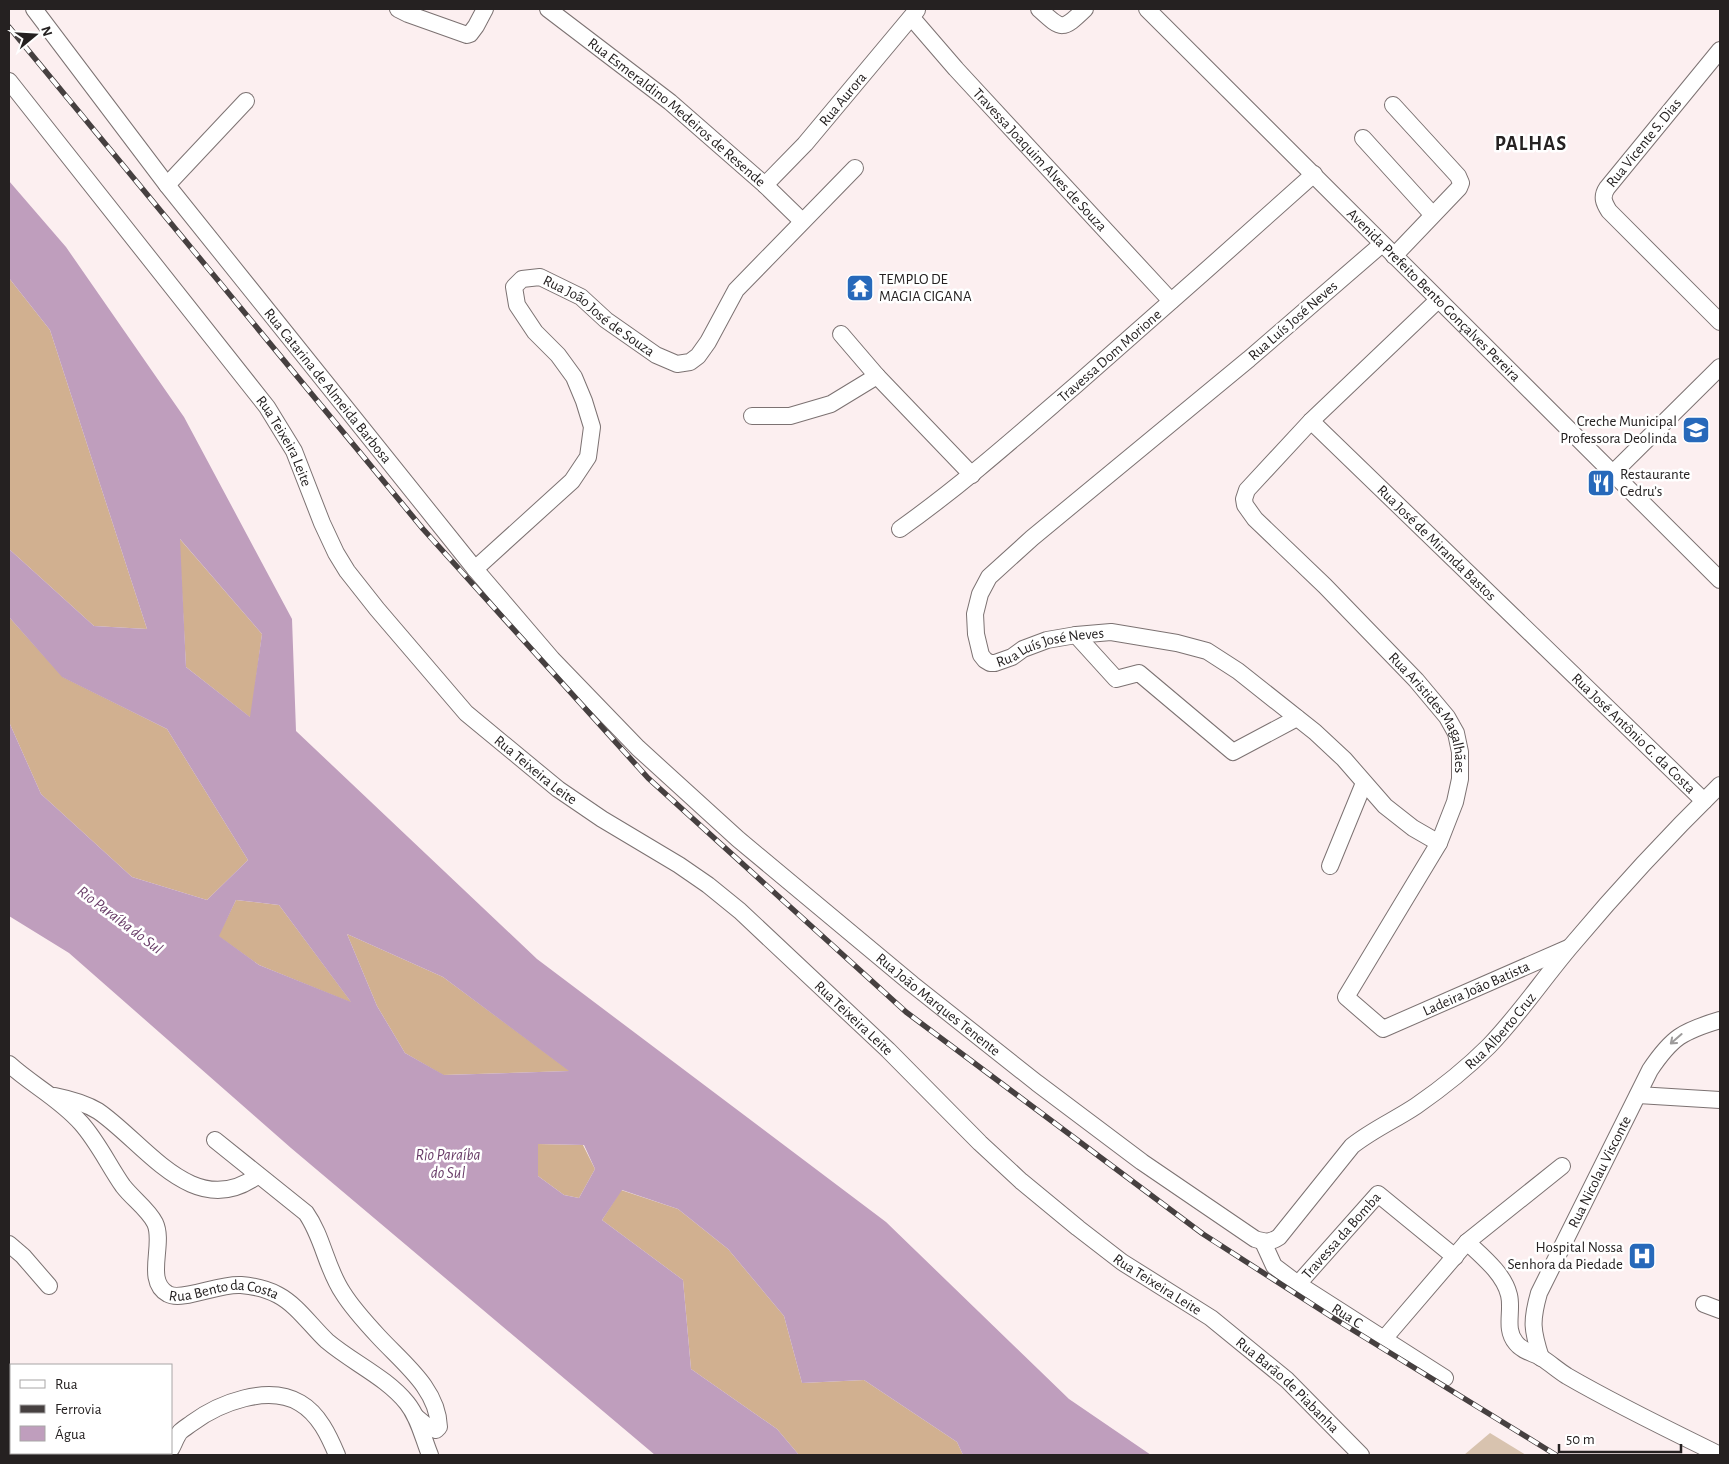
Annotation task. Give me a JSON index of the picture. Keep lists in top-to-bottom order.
{
  "streets": {
    "street": [
      "Rua Aurora",
      "Rua Esmeraldino Medeiros de Resende",
      "Rua Vicente S. Dias",
      "Travessa Joaquim Alves de Souza",
      "Avenida Prefeito Bento Gonçalves Pereira",
      "Rua João José de Souza",
      "Rua Luís José Neves",
      "Travessa Dom Morione",
      "Rua Catarina de Almeida Barbosa",
      "Rua Teixeira Leite",
      "Rua José de Miranda Bastos",
      "Rua Aristides Magalhães",
      "Rua José Antônio G. da Costa",
      "Ladeira João Batista",
      "Rua João Marques Tenente",
      "Rua Alberto Cruz",
      "Rua Nicolau Visconte",
      "Travessa da Bomba",
      "Rua Bento da Costa",
      "Rua C",
      "Rua Barão de Piabanha"
    ]
  },
  "crossings": [
    ["Rua Aurora", "Rua Esmeraldino Medeiros de Resende"],
    ["Rua Aurora", "Travessa Joaquim Alves de Souza"],
    ["Rua Esmeraldino Medeiros de Resende", "Rua João José de Souza"],
    ["Travessa Joaquim Alves de Souza", "Travessa Dom Morione"],
    ["Avenida Prefeito Bento Gonçalves Pereira", "Rua Luís José Neves"],
    ["Avenida Prefeito Bento Gonçalves Pereira", "Travessa Dom Morione"],
    ["Rua João José de Souza", "Rua Catarina de Almeida Barbosa"],
    ["Rua Luís José Neves", "Rua Aristides Magalhães"],
    ["Rua Catarina de Almeida Barbosa", "Rua João Marques Tenente"],
    ["Rua Teixeira Leite", "Rua Barão de Piabanha"],
    ["Rua José de Miranda Bastos", "Rua Aristides Magalhães"],
    ["Rua José de Miranda Bastos", "Rua José Antônio G. da Costa"],
    ["Rua Aristides Magalhães", "Ladeira João Batista"],
    ["Rua José Antônio G. da Costa", "Rua Alberto Cruz"],
    ["Ladeira João Batista", "Rua Alberto Cruz"],
    ["Rua João Marques Tenente", "Rua Alberto Cruz"],
    ["Rua João Marques Tenente", "Rua C"],
    ["Rua Alberto Cruz", "Rua C"],
    ["Travessa da Bomba", "Rua C"]
  ],
  "districts": ["PALHAS"],
  "water": ["Rio Paraíba do Sul"],
  "places": {
    "temple": ["TEMPLO DE MAGIA CIGANA"],
    "school or university": ["Creche Municipal Professora Deolinda"],
    "restaurant": ["Restaurante Cedru’s"],
    "hospital": ["Hospital Nossa Senhora da Piedade"]
  },
  "legend": ["Rua", "Ferrovia", "Água"],
  "scale_bar": "50 m",
  "north": "right"
}
